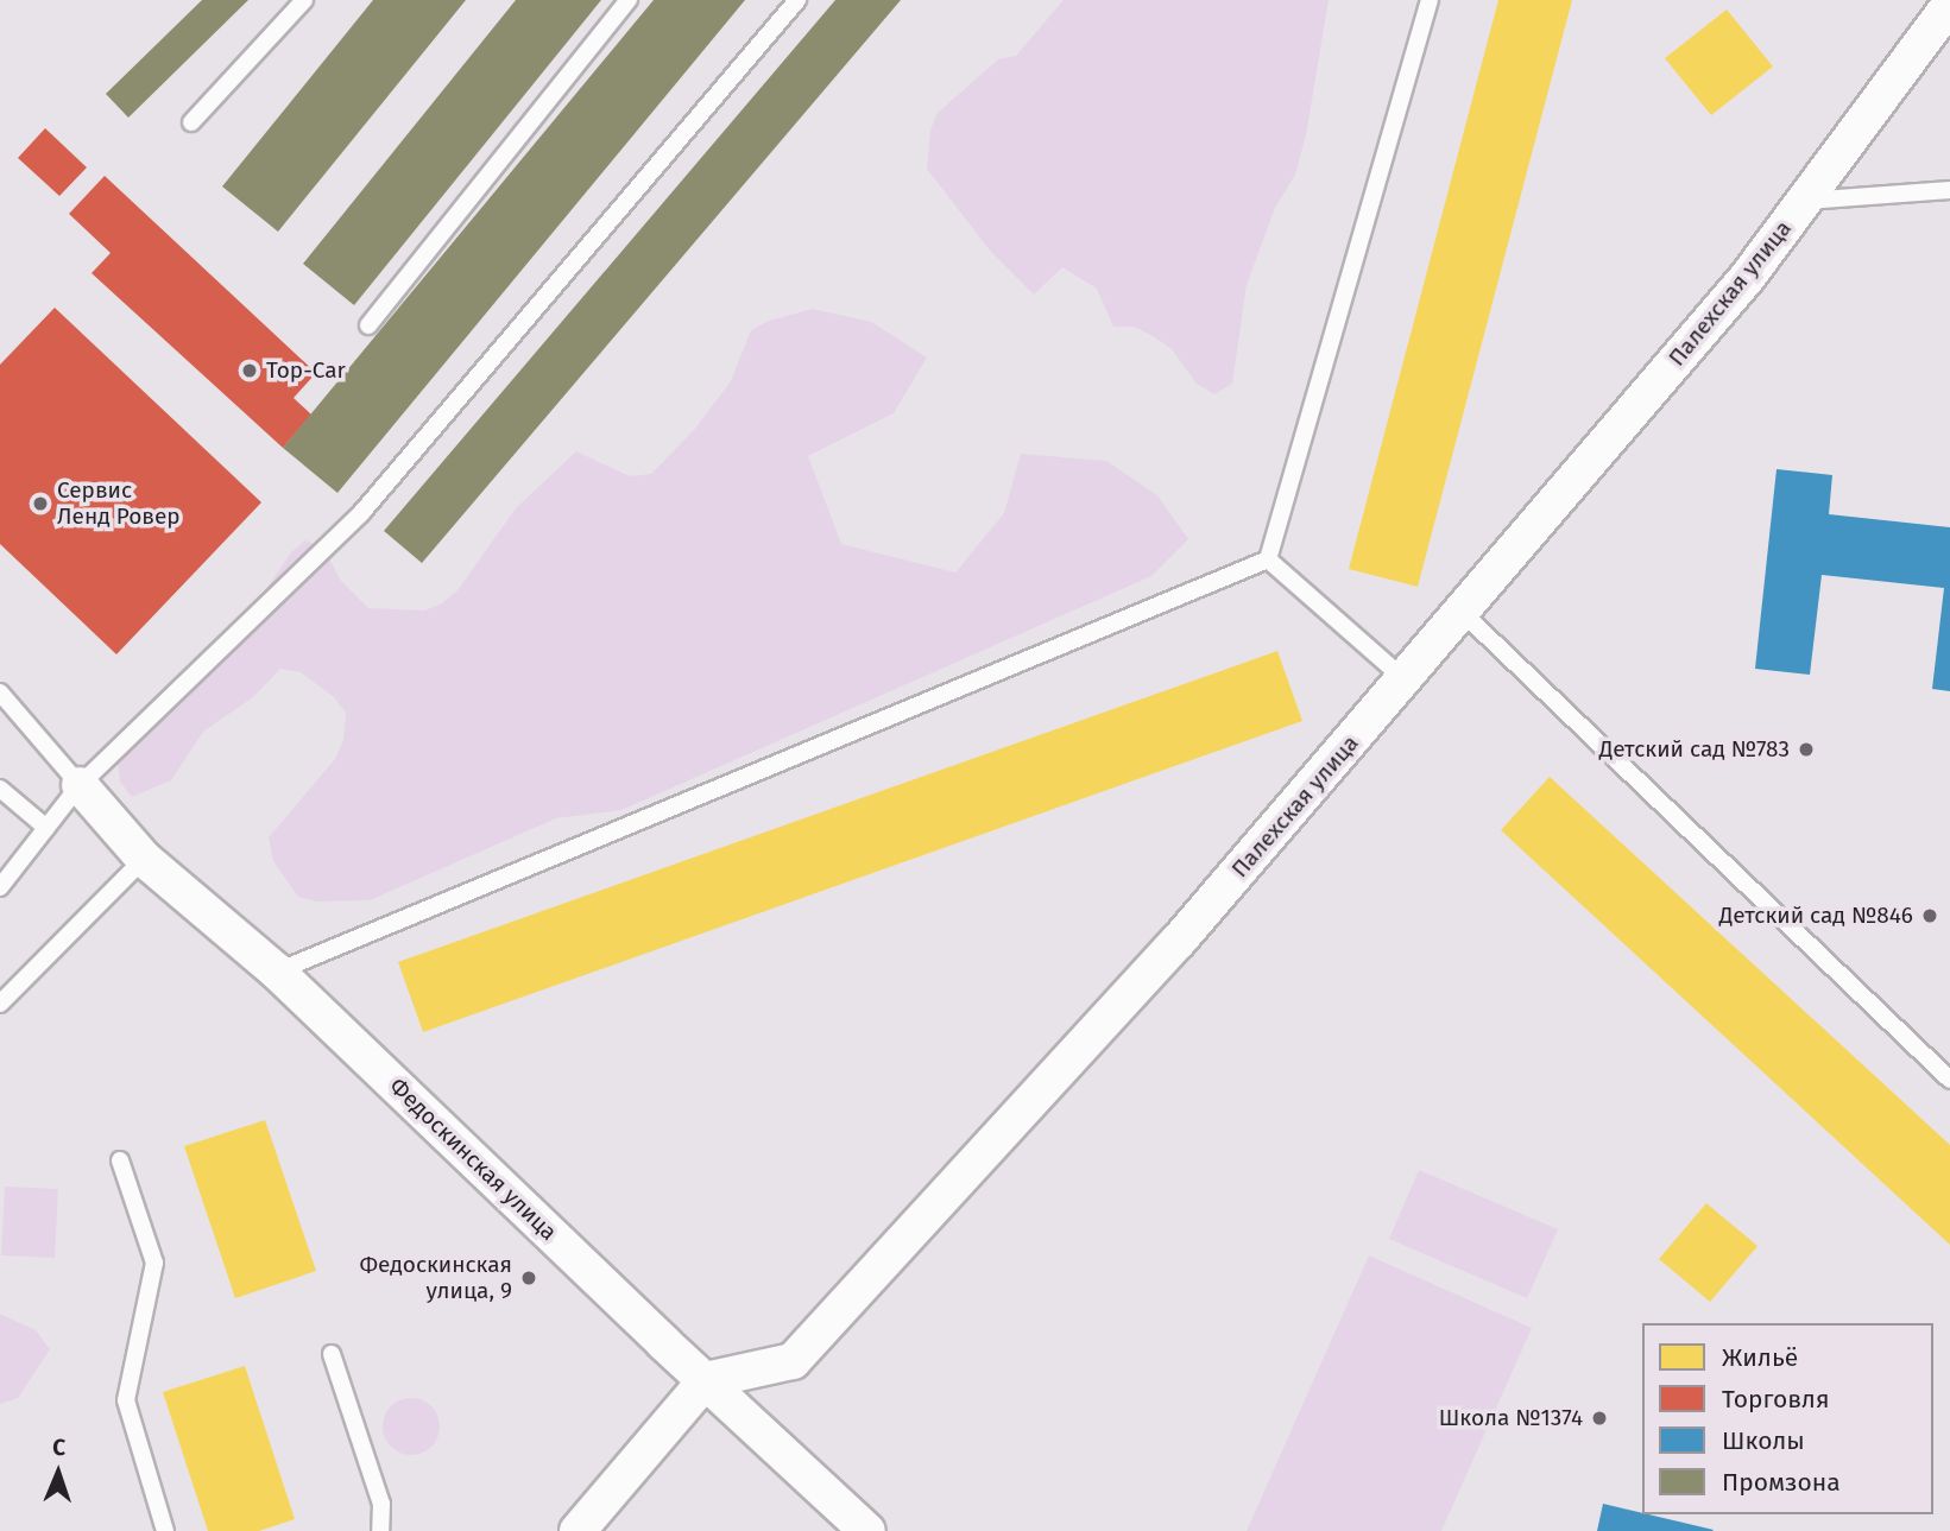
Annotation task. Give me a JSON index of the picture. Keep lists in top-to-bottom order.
{
  "streets": {
    "street": ["Палехская улица", "Федоскинская улица"]
  },
  "crossings": [
    ["Палехская улица", "Федоскинская улица"]
  ],
  "places": [
    "Top-Car",
    "Сервис Ленд Ровер",
    "Детский сад №783",
    "Детский сад №846",
    "Федоскинская улица, 9",
    "Школа №1374"
  ],
  "legend": [
    "Жильё",
    "Торговля",
    "Школы",
    "Промзона"
  ],
  "north": "top"
}
